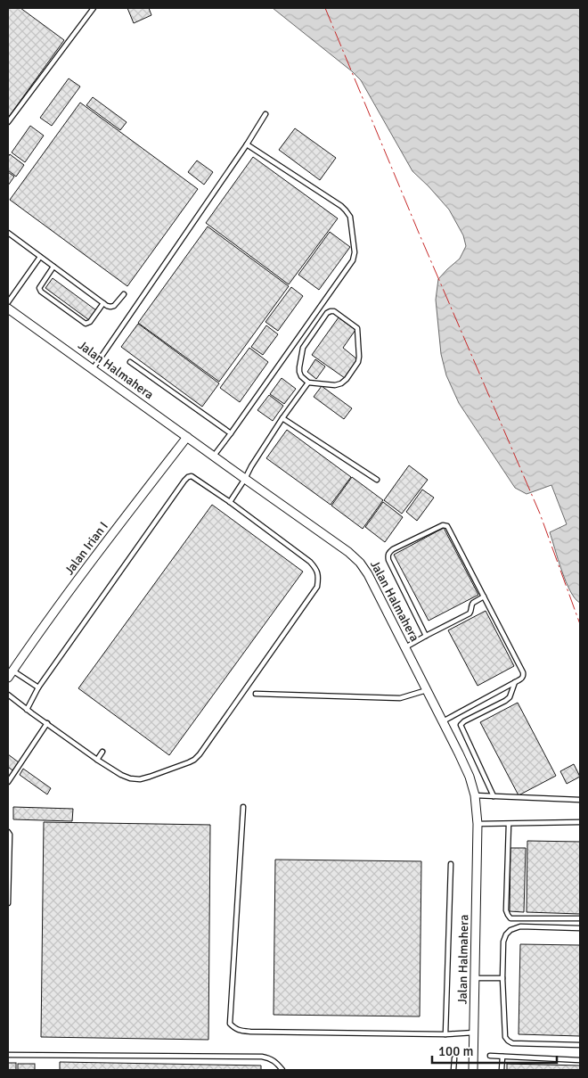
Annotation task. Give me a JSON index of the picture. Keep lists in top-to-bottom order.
{
  "streets": {
    "street": ["Jalan Halmahera", "Jalan Irian I"]
  },
  "crossings": [
    ["Jalan Halmahera", "Jalan Irian I"]
  ],
  "scale_bar": "100 m"
}
